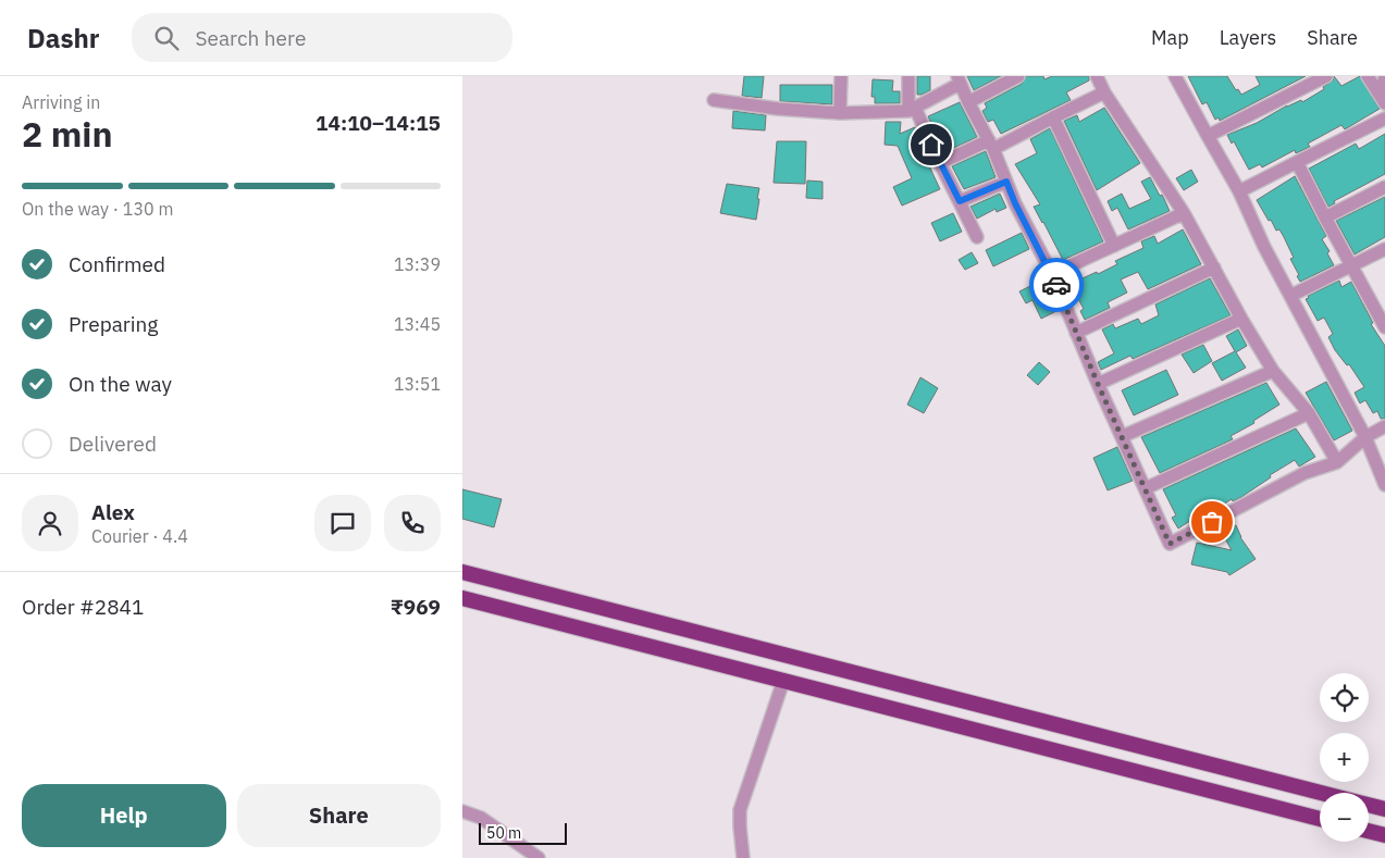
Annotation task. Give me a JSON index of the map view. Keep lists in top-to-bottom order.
{
  "scale_bar": "50 m",
  "page": {
    "header": "Dashr",
    "search": "Search here",
    "nav": ["Map", "Layers", "Share"],
    "heading": ["2 min", "Arriving in", "14:10–14:15"],
    "panel": [
      "Alex",
      "Courier · 4.4",
      "Order #2841",
      "₹969"
    ],
    "bar": "On the way · 130 m",
    "list": [
      ["Confirmed", "13:39"],
      ["Preparing", "13:45"],
      ["On the way", "13:51"],
      "Delivered"
    ],
    "map_buttons": ["+", "−"],
    "buttons": ["Help", "Share"],
    "scale": "50 m"
  }
}
